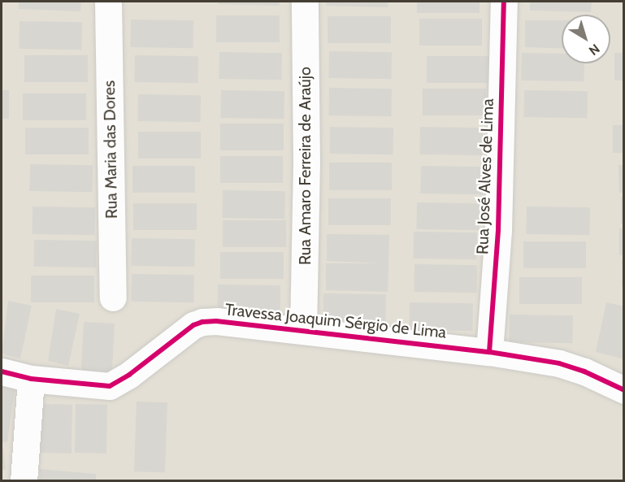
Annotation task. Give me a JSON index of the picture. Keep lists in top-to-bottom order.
{
  "streets": {
    "street": [
      "Rua Maria das Dores",
      "Rua Amaro Ferreira de Araújo",
      "Rua José Alves de Lima",
      "Travessa Joaquim Sérgio de Lima"
    ]
  },
  "crossings": [
    ["Rua Amaro Ferreira de Araújo", "Travessa Joaquim Sérgio de Lima"],
    ["Rua José Alves de Lima", "Travessa Joaquim Sérgio de Lima"]
  ],
  "north": "bottom right"
}
